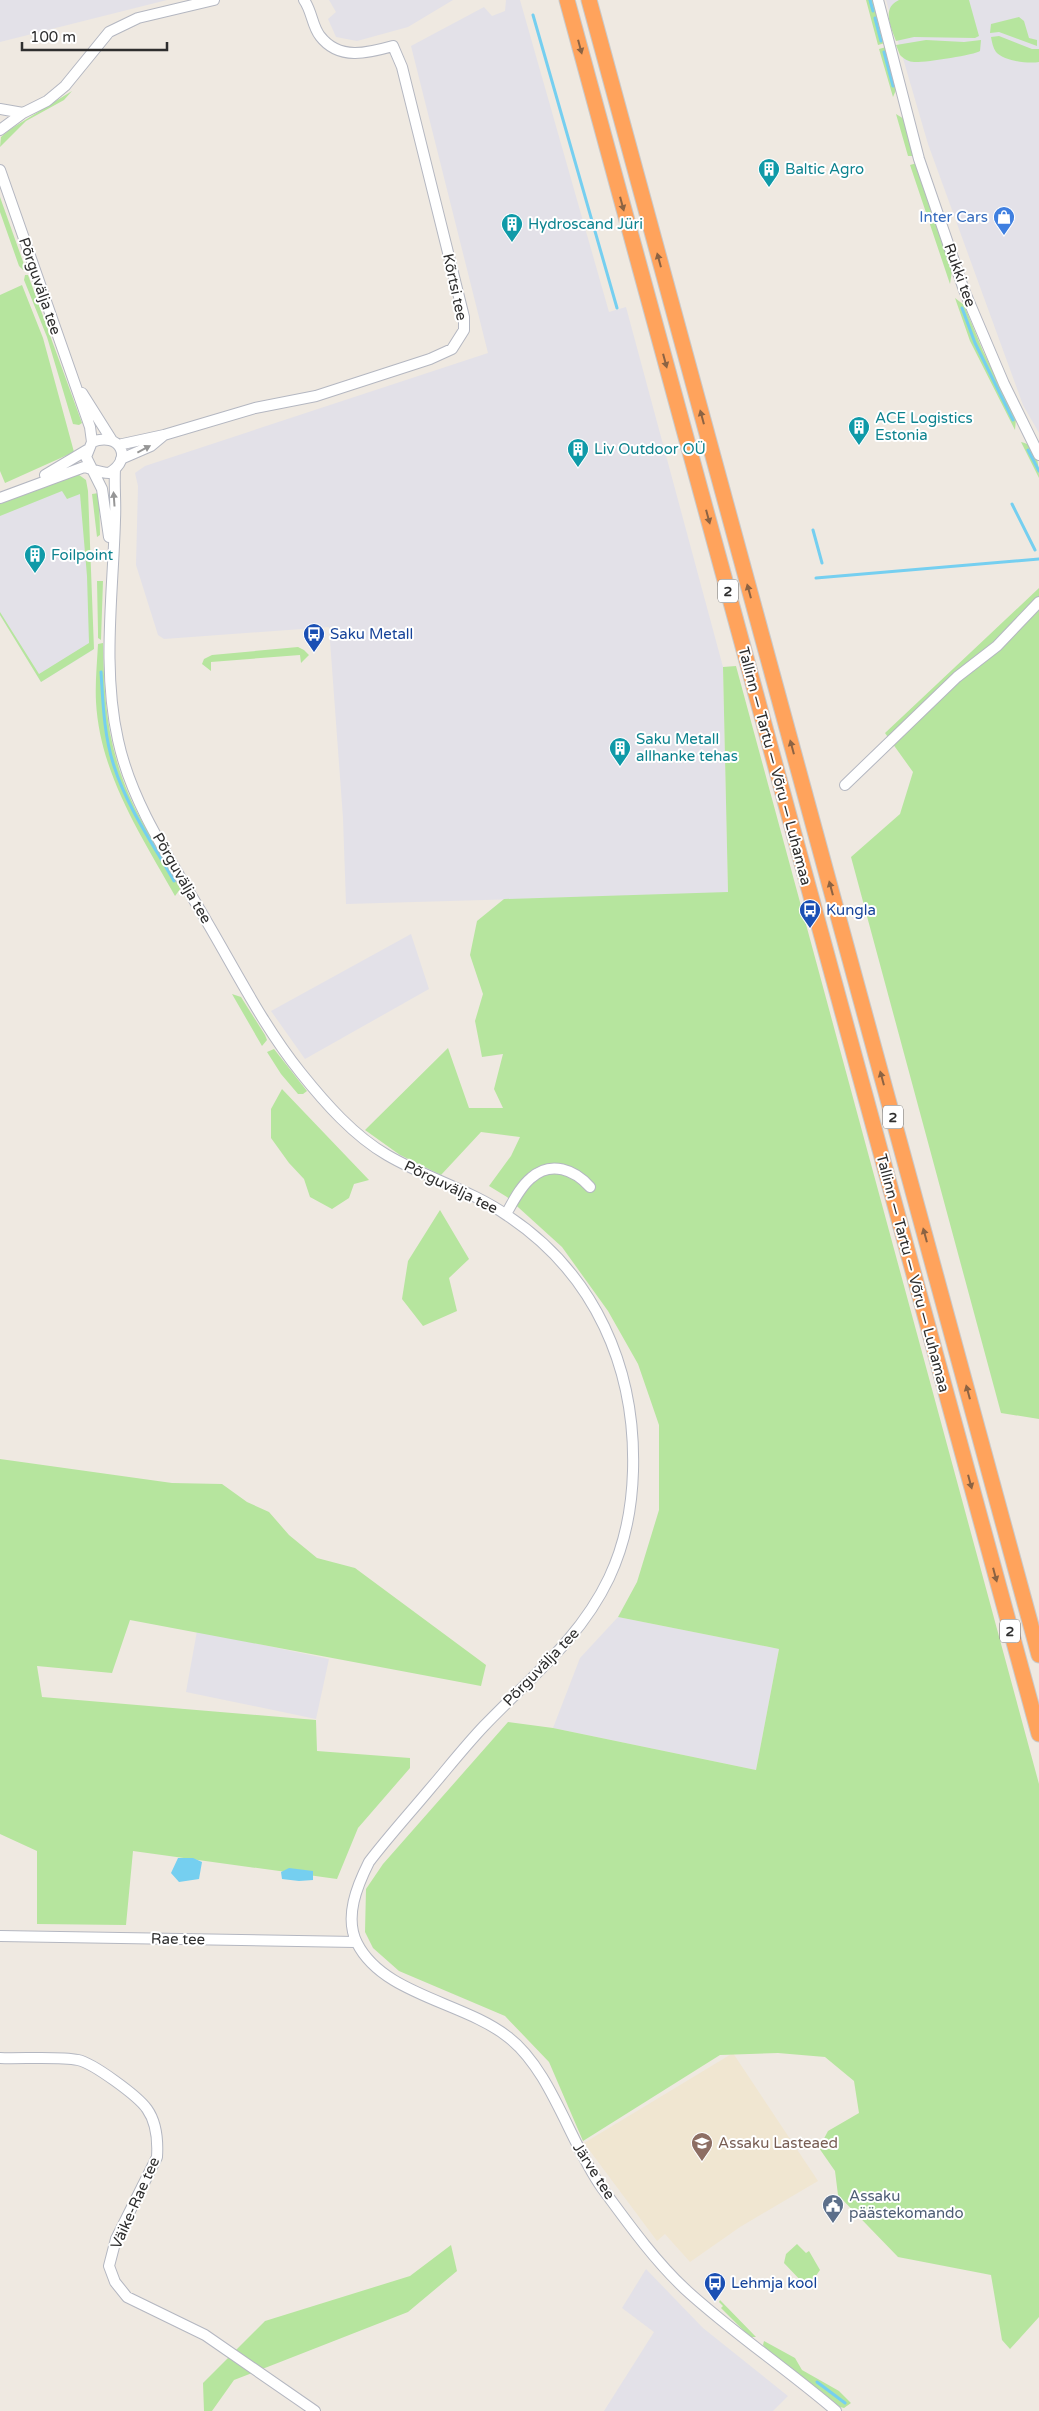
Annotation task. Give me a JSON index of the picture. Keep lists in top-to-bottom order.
{
  "streets": {
    "highway": ["2", "Tallinn — Tartu — Võru — Luhamaa"],
    "street": [
      "Rukki tee",
      "Põrguvälja tee",
      "Kõrtsi tee",
      "Rae tee",
      "Järve tee",
      "Väike-Rae tee"
    ]
  },
  "crossings": [
    ["Põrguvälja tee", "Kõrtsi tee"],
    ["Põrguvälja tee", "Rae tee"],
    ["Põrguvälja tee", "Järve tee"],
    ["Rae tee", "Järve tee"]
  ],
  "places": {
    "building": [
      "Baltic Agro",
      "Hydroscand Jüri",
      "ACE Logistics Estonia",
      "Liv Outdoor OÜ",
      "Foilpoint",
      "Saku Metall allhanke tehas"
    ],
    "shop": ["Inter Cars"],
    "bus stop": ["Saku Metall", "Kungla", "Lehmja kool"],
    "school or university": ["Assaku Lasteaed"],
    "public building": ["Assaku päästekomando"]
  },
  "scale_bar": "100 m"
}
